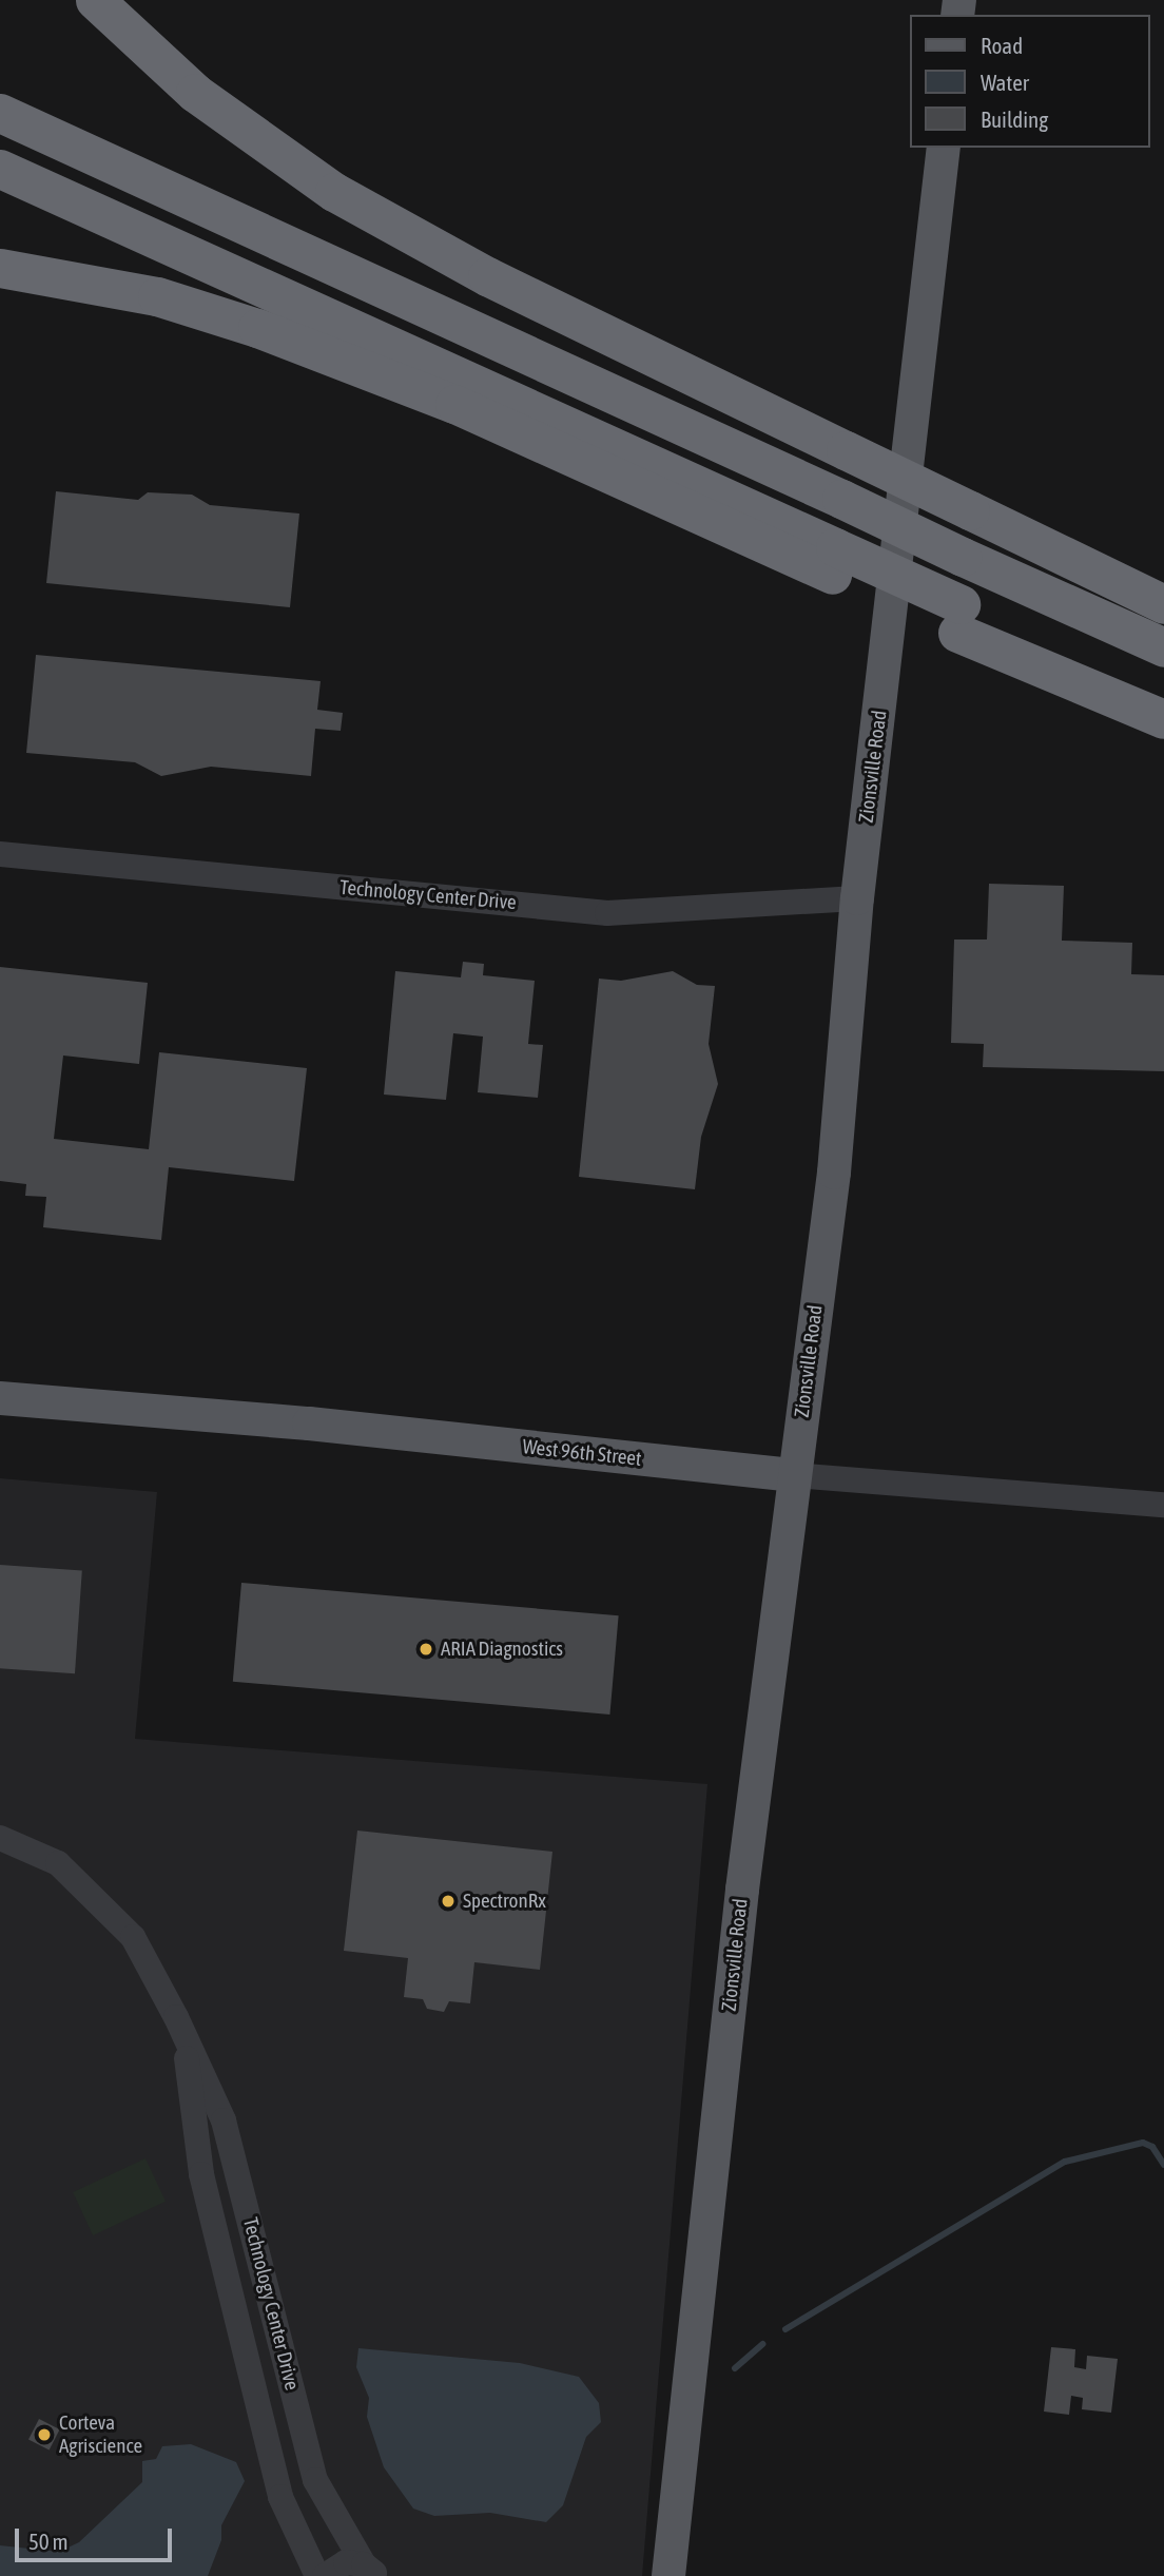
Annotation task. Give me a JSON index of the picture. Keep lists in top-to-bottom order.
{
  "streets": {
    "main road": ["Zionsville Road", "West 96th Street"],
    "street": ["Technology Center Drive"]
  },
  "crossings": [
    ["Zionsville Road", "Technology Center Drive"],
    ["Zionsville Road", "West 96th Street"]
  ],
  "places": ["ARIA Diagnostics", "SpectronRx", "Corteva Agriscience"],
  "legend": ["Road", "Water", "Building"],
  "scale_bar": "50 m"
}
